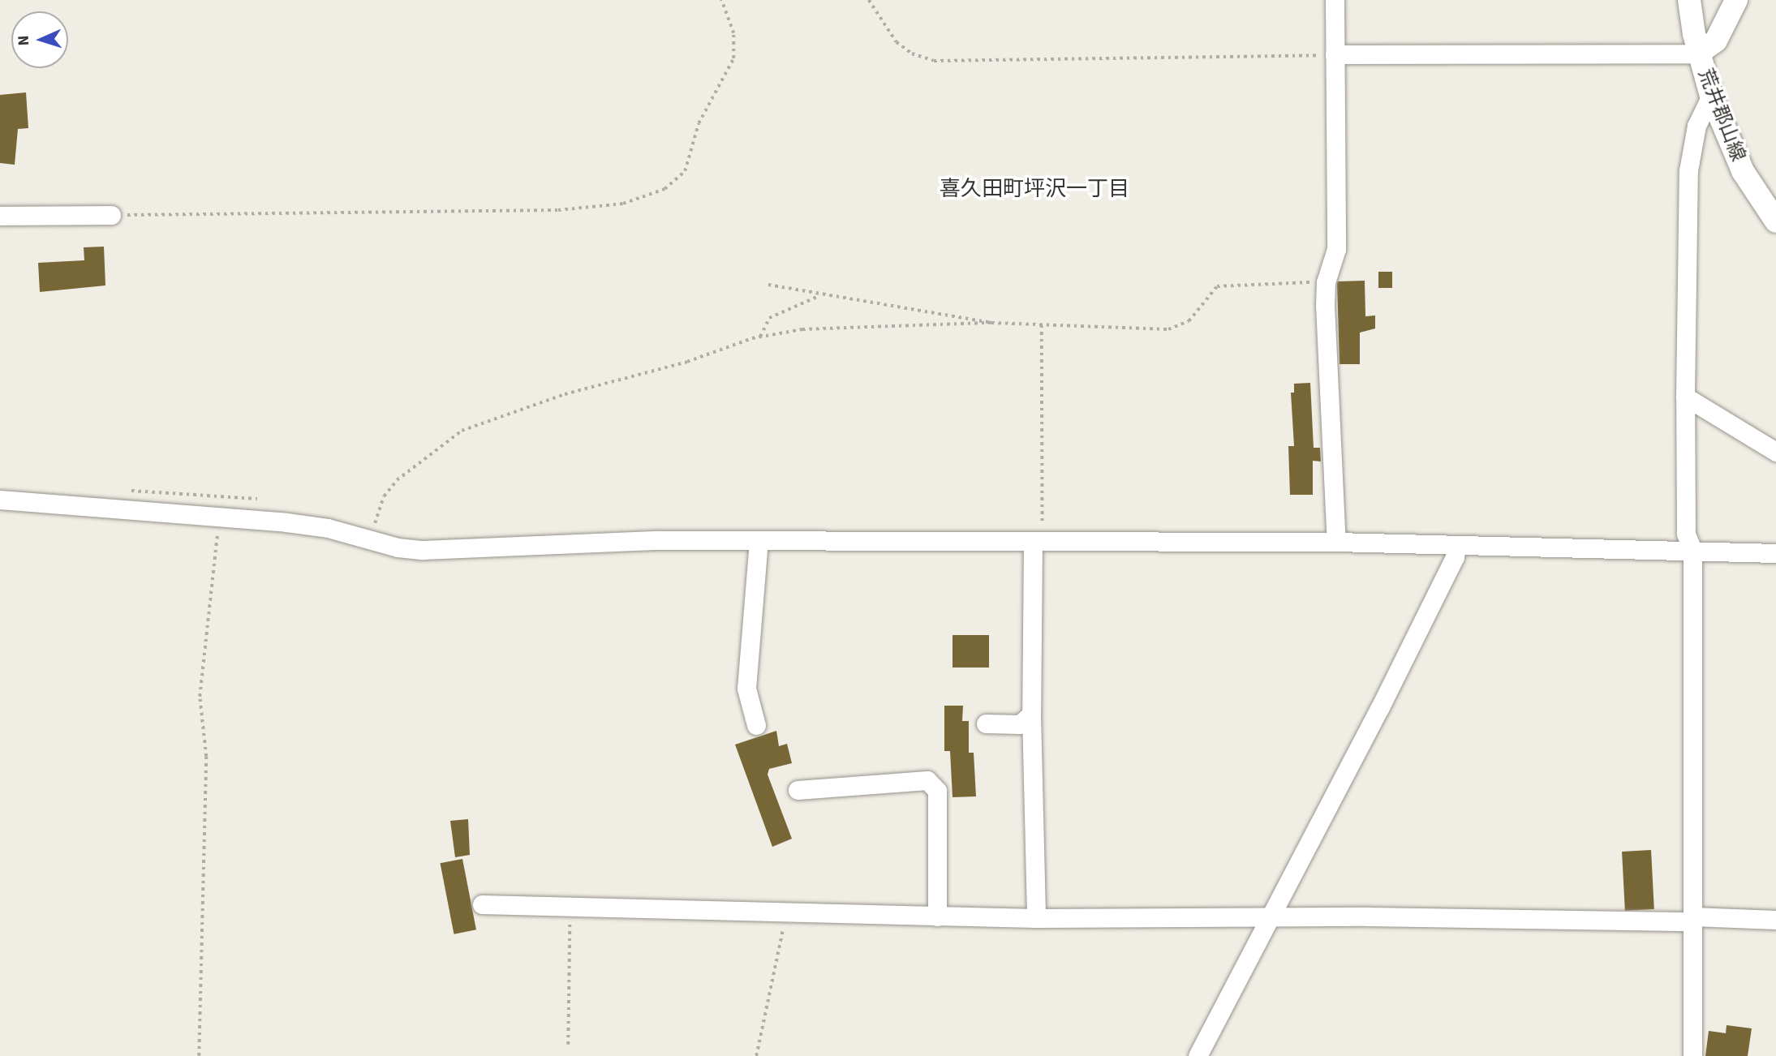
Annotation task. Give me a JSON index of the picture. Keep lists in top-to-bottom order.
{
  "streets": {
    "main road": ["荒井郡山線"]
  },
  "districts": ["喜久田町坪沢一丁目"],
  "north": "left"
}
